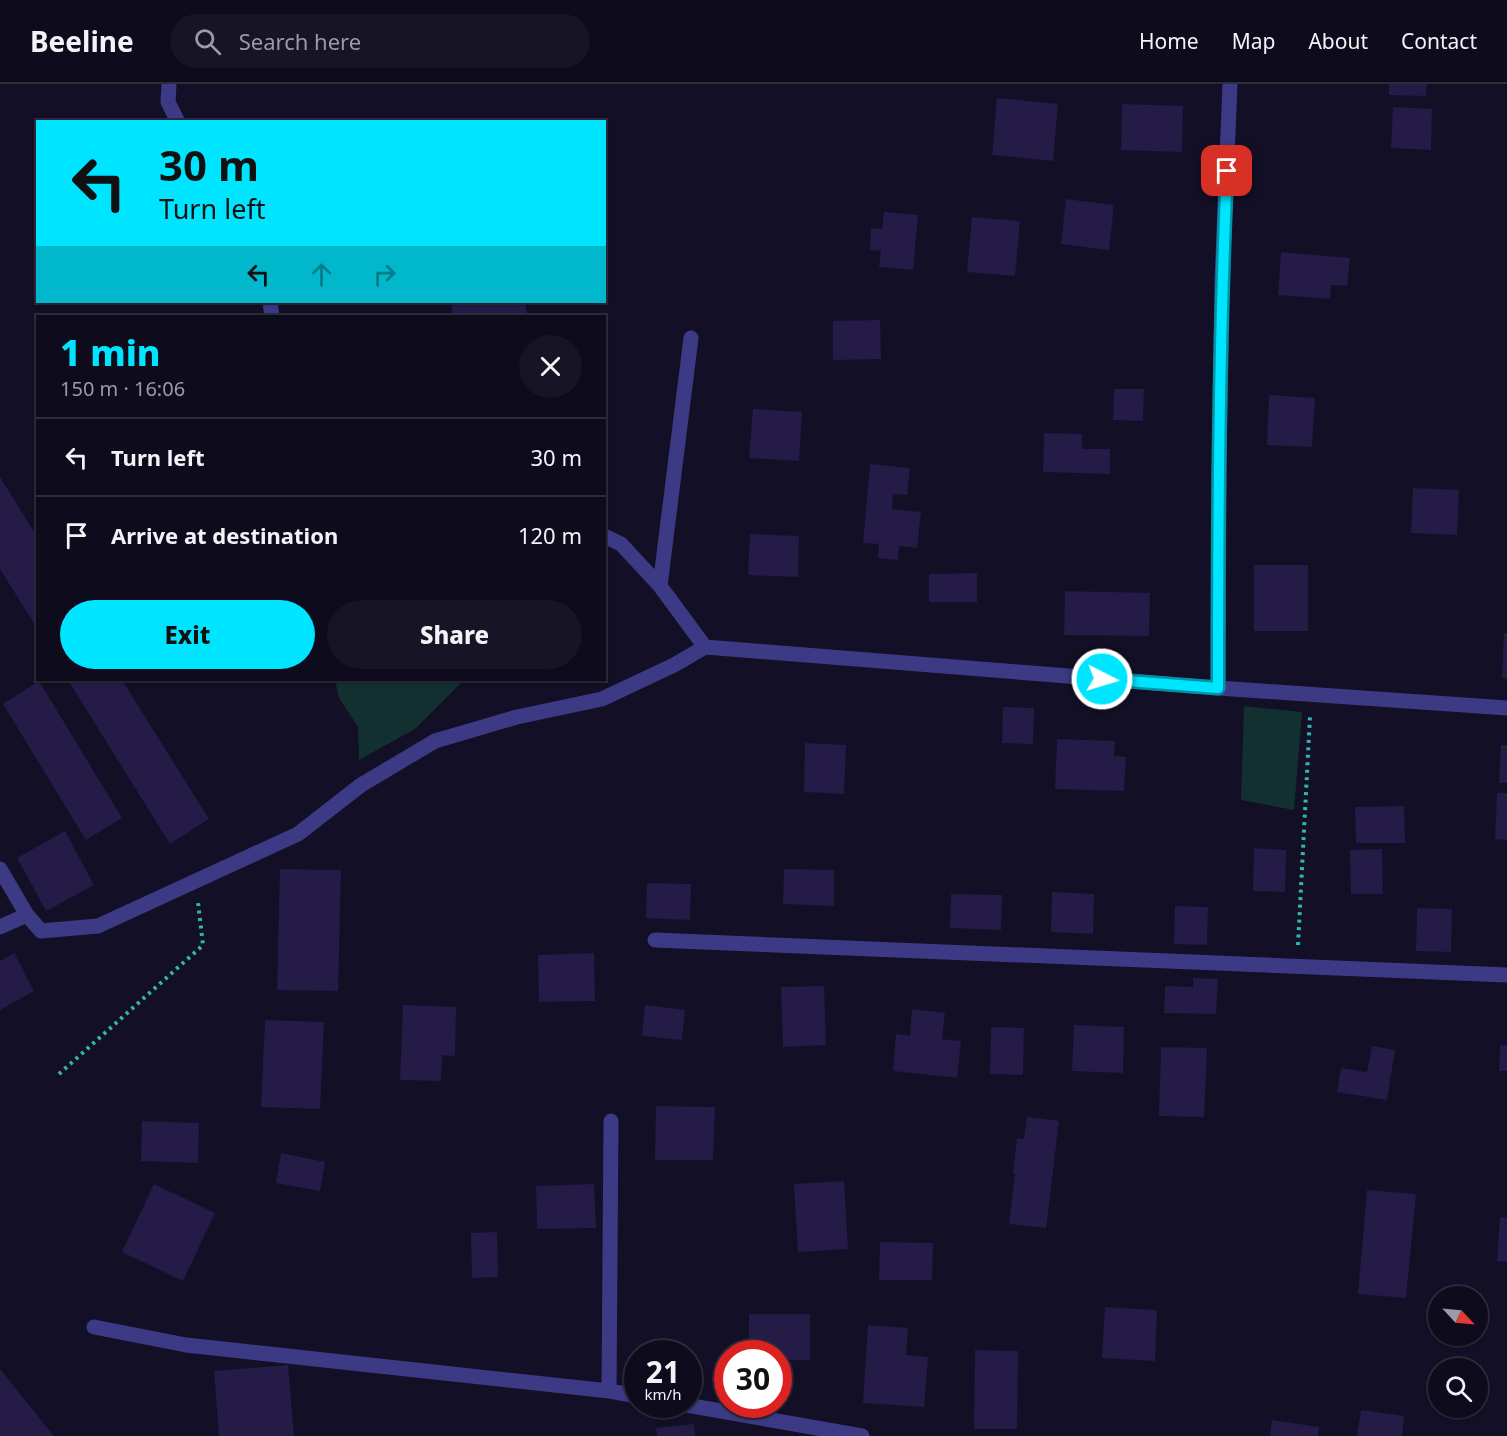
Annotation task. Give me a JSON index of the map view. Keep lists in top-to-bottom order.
{
  "north": "bottom right",
  "page": {
    "header": "Beeline",
    "search": "Search here",
    "nav": [
      "Home",
      "Map",
      "About",
      "Contact"
    ],
    "turn": ["30 m", "Turn left"],
    "heading": ["1 min", "150 m · 16:06"],
    "list": [
      {
        "name": "Turn left",
        "value": "30 m"
      },
      {
        "name": "Arrive at destination",
        "value": "120 m"
      }
    ],
    "buttons": ["Exit", "Share"],
    "speed": "21 km/h",
    "limit": "30"
  }
}
